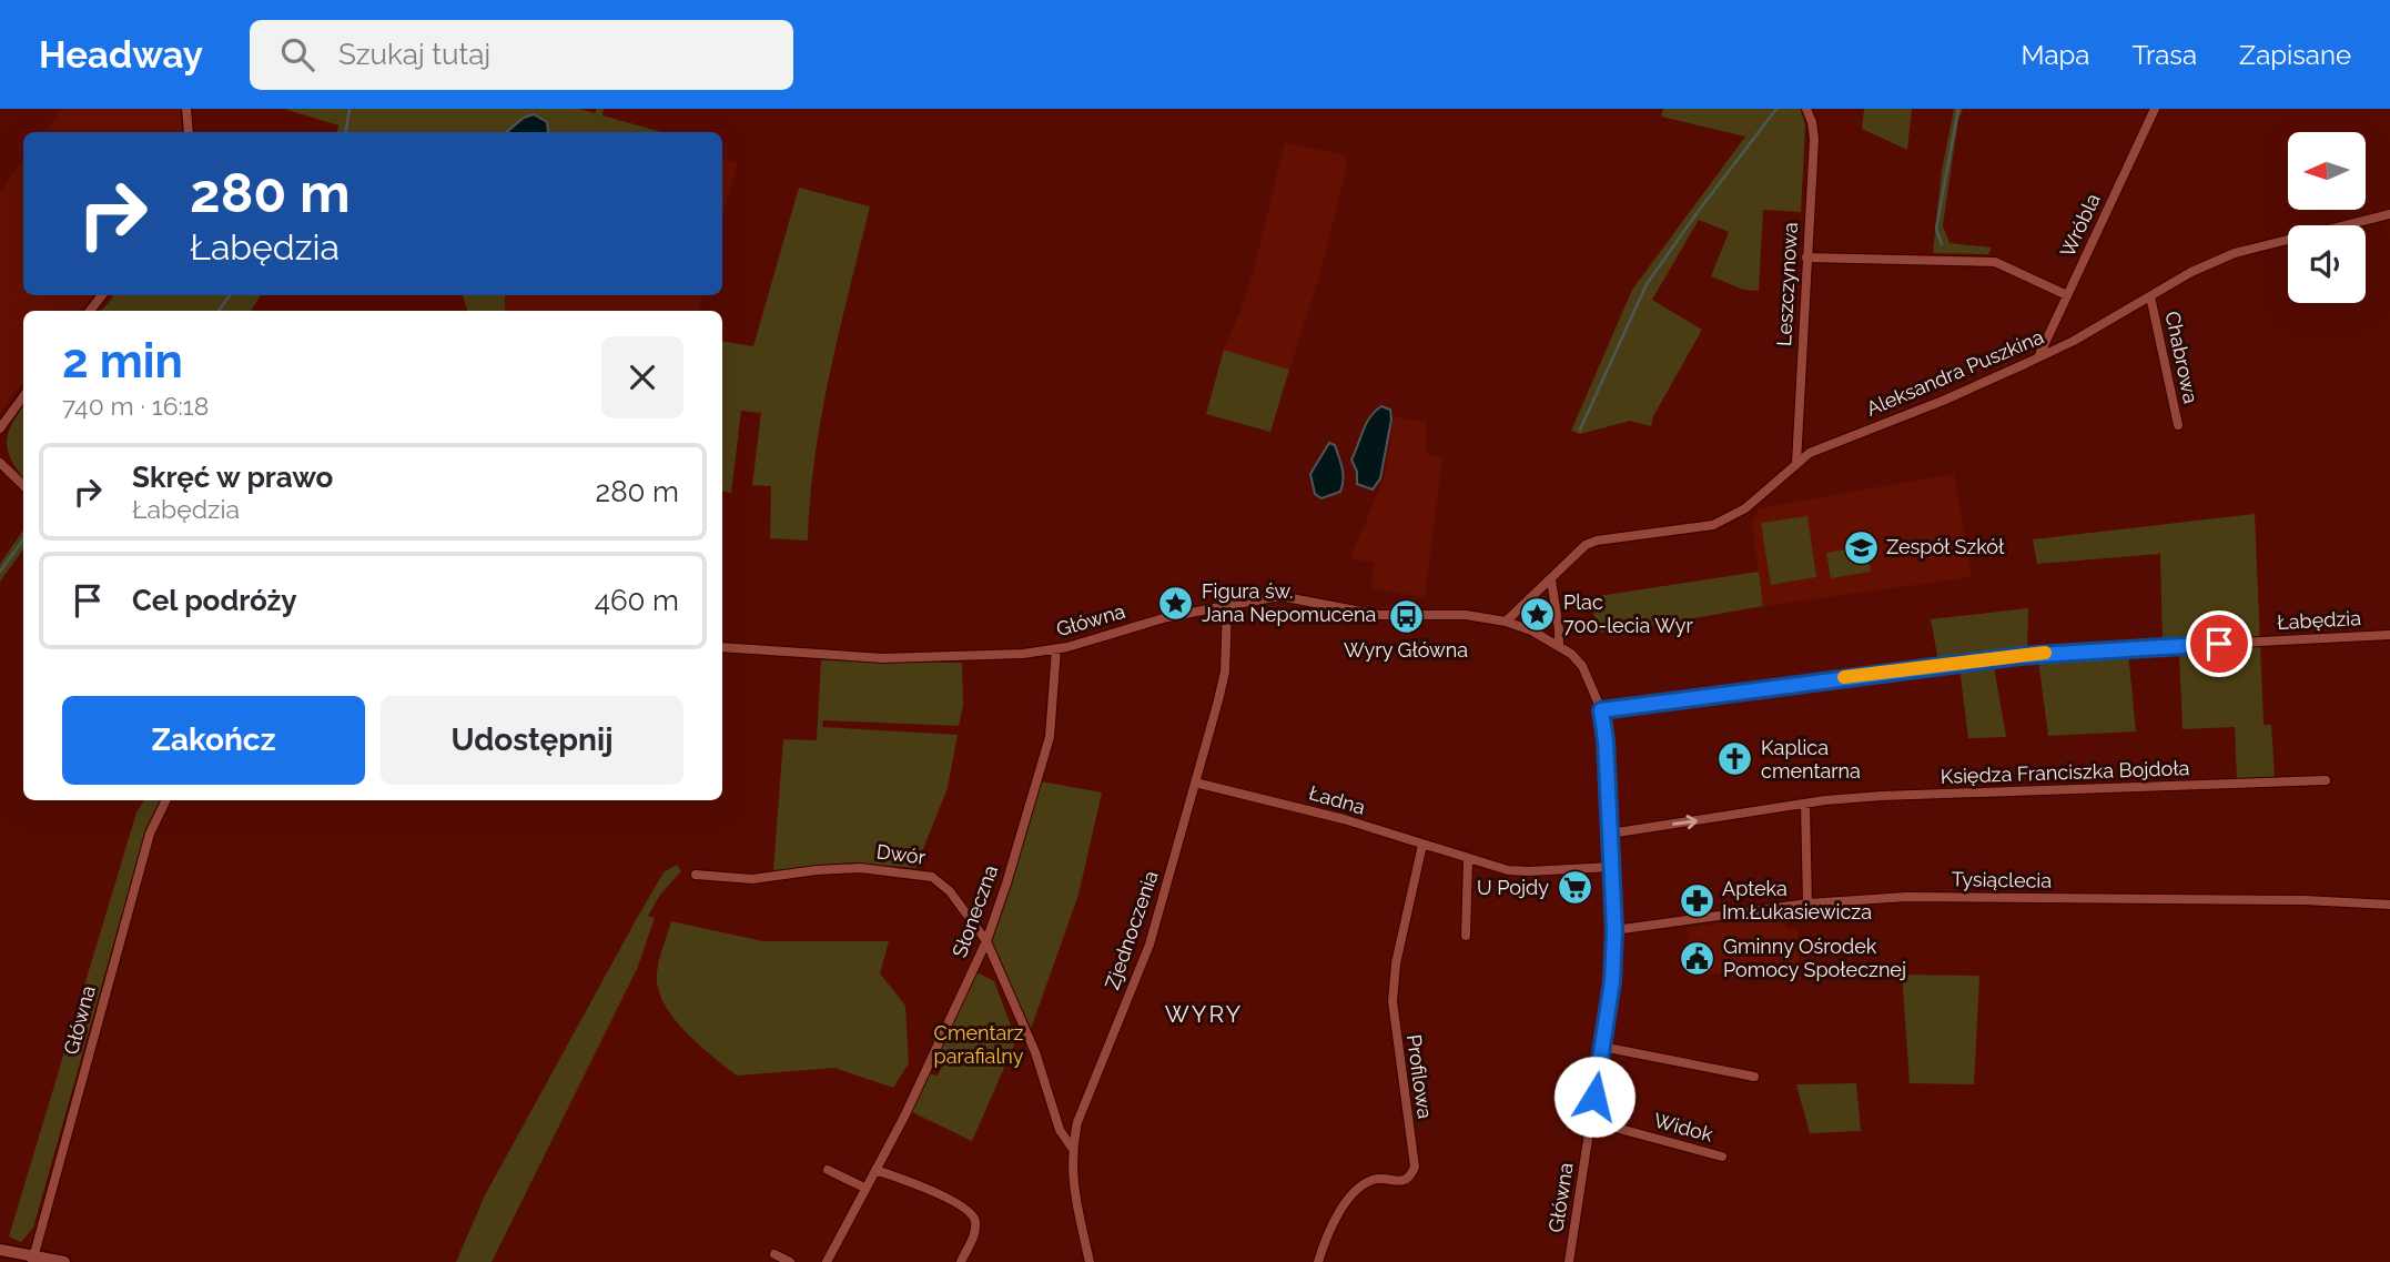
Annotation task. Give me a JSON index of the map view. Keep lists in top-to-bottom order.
{
  "streets": {
    "street": [
      "Wróbla",
      "Leszczynowa",
      "Chabrowa",
      "Aleksandra Puszkina",
      "Główna",
      "Łabędzia",
      "Księdza Franciszka Bojdoła",
      "Ładna",
      "Dwór",
      "Tysiąclecia",
      "Słoneczna",
      "Zjednoczenia",
      "Profilowa",
      "Widok"
    ]
  },
  "crossings": [
    ["Wróbla", "Aleksandra Puszkina"],
    ["Leszczynowa", "Aleksandra Puszkina"],
    ["Chabrowa", "Aleksandra Puszkina"],
    ["Aleksandra Puszkina", "Główna"],
    ["Główna", "Łabędzia"],
    ["Główna", "Księdza Franciszka Bojdoła"],
    ["Główna", "Ładna"],
    ["Główna", "Tysiąclecia"],
    ["Główna", "Słoneczna"],
    ["Główna", "Zjednoczenia"],
    ["Główna", "Widok"],
    ["Ładna", "Zjednoczenia"],
    ["Ładna", "Profilowa"],
    ["Dwór", "Słoneczna"],
    ["Dwór", "Zjednoczenia"]
  ],
  "districts": ["WYRY"],
  "parks": ["Cmentarz parafialny"],
  "places": {
    "school or university": ["Zespół Szkół"],
    "place": ["Figura św. Jana Nepomucena", "Plac 700-lecia Wyr"],
    "bus stop": ["Wyry Główna"],
    "church": ["Kaplica cmentarna"],
    "supermarket": ["U Pojdy"],
    "pharmacy": ["Apteka Im.Łukasiewicza"],
    "public building": ["Gminny Ośrodek Pomocy Społecznej"]
  },
  "north": "left",
  "page": {
    "header": "Headway",
    "search": "Szukaj tutaj",
    "nav": ["Mapa", "Trasa", "Zapisane"],
    "turn": ["280 m", "Łabędzia"],
    "heading": ["2 min", "740 m · 16:18"],
    "list": [
      {
        "name": "Skręć w prawo",
        "note": "Łabędzia",
        "value": "280 m"
      },
      {
        "name": "Cel podróży",
        "value": "460 m"
      }
    ],
    "buttons": ["Zakończ", "Udostępnij"]
  }
}
